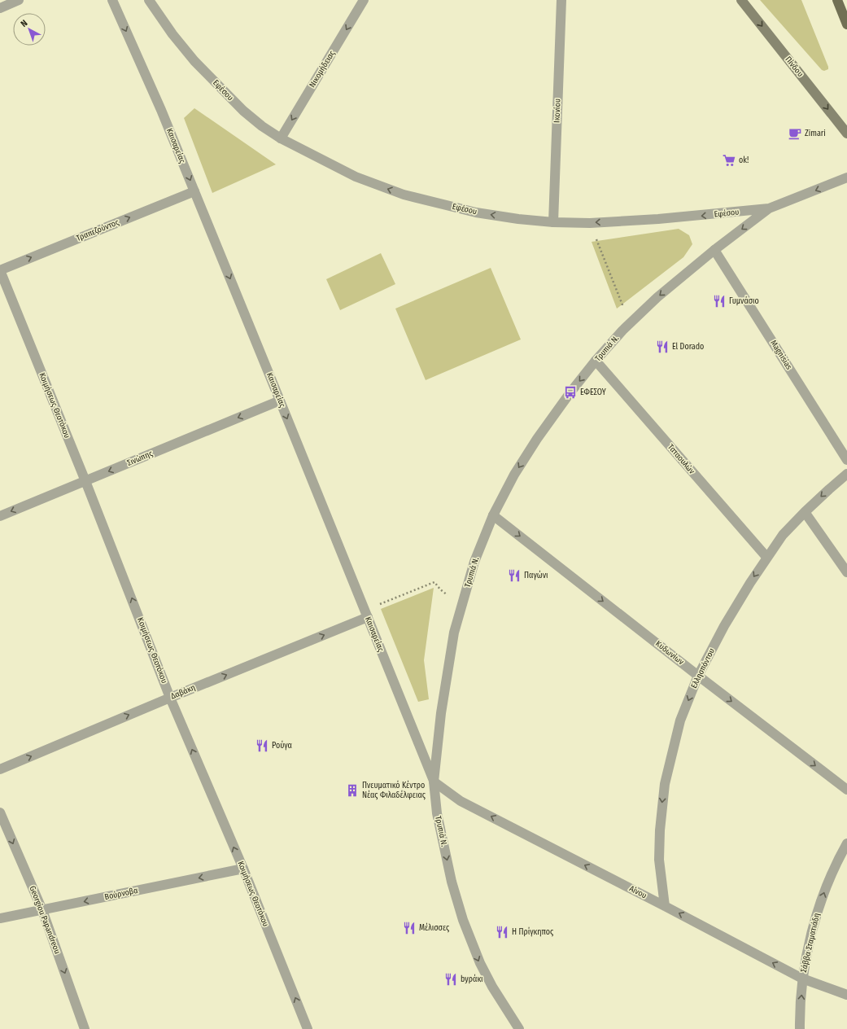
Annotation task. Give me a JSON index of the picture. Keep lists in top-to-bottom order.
{
  "streets": {
    "main road": ["Πίνδου"],
    "street": [
      "Νικομήδειας",
      "Εφέσου",
      "Ικονίου",
      "Καισαρείας",
      "Τραπεζούντος",
      "Τρυπιά Ν.",
      "Magnisias",
      "Κοιμήσεως Θεοτόκου",
      "Σινώπης",
      "Ταταουλών",
      "Κυδωνίων",
      "Ελλησπόντου",
      "Δαβάκη",
      "Αίνου",
      "Βούρνοβα",
      "Georgiou Papandreou",
      "Σάββα Σταματιάδη"
    ]
  },
  "crossings": [
    ["Νικομήδειας", "Εφέσου"],
    ["Εφέσου", "Ικονίου"],
    ["Εφέσου", "Τρυπιά Ν."],
    ["Καισαρείας", "Τραπεζούντος"],
    ["Καισαρείας", "Τρυπιά Ν."],
    ["Καισαρείας", "Σινώπης"],
    ["Καισαρείας", "Δαβάκη"],
    ["Καισαρείας", "Αίνου"],
    ["Τραπεζούντος", "Κοιμήσεως Θεοτόκου"],
    ["Τρυπιά Ν.", "Magnisias"],
    ["Τρυπιά Ν.", "Ταταουλών"],
    ["Τρυπιά Ν.", "Κυδωνίων"],
    ["Τρυπιά Ν.", "Αίνου"],
    ["Κοιμήσεως Θεοτόκου", "Σινώπης"],
    ["Κοιμήσεως Θεοτόκου", "Δαβάκη"],
    ["Κοιμήσεως Θεοτόκου", "Βούρνοβα"],
    ["Ταταουλών", "Ελλησπόντου"],
    ["Κυδωνίων", "Ελλησπόντου"],
    ["Ελλησπόντου", "Αίνου"],
    ["Αίνου", "Σάββα Σταματιάδη"],
    ["Βούρνοβα", "Georgiou Papandreou"]
  ],
  "one_way": [
    "Πίνδου",
    "Νικομήδειας",
    "Εφέσου",
    "Καισαρείας",
    "Τραπεζούντος",
    "Τρυπιά Ν.",
    "Κοιμήσεως Θεοτόκου",
    "Σινώπης",
    "Κυδωνίων",
    "Ελλησπόντου",
    "Δαβάκη",
    "Αίνου",
    "Βούρνοβα",
    "Georgiou Papandreou",
    "Σάββα Σταματιάδη"
  ],
  "places": {
    "cafe": ["Zimari"],
    "supermarket": ["ok!"],
    "restaurant": [
      "Γυμνάσιο",
      "El Dorado",
      "Παγώνι",
      "Ρούγα",
      "Μέλισσες",
      "Η Πρίγκηπος",
      "byράκι"
    ],
    "bus stop": ["ΕΦΕΣΟΥ"],
    "building": ["Πνευματικό Κέντρο Νέας Φιλαδέλφειας"]
  },
  "north": "top left"
}
